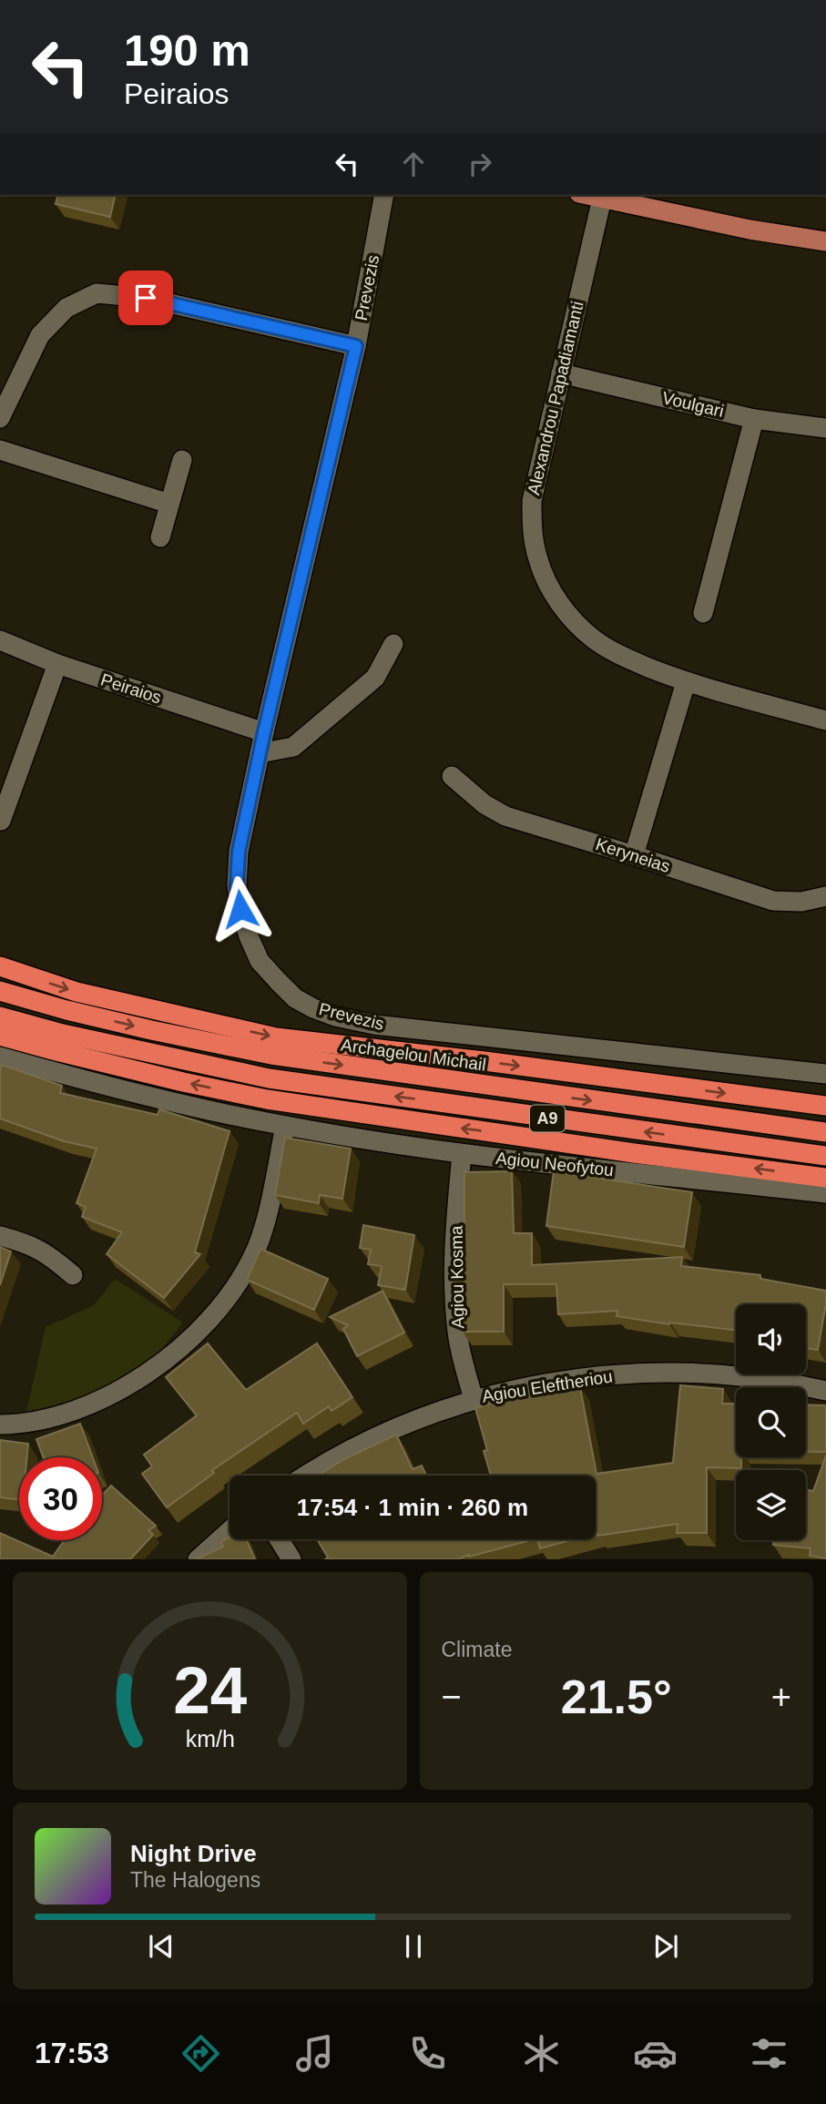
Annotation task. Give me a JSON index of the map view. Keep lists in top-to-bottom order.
{
  "streets": {
    "highway": ["Archagelou Michail", "A9"],
    "street": [
      "Prevezis",
      "Alexandrou Papadiamanti",
      "Voulgari",
      "Peiraios",
      "Keryneias",
      "Agiou Neofytou",
      "Agiou Kosma",
      "Agiou Eleftheriou"
    ]
  },
  "crossings": [
    ["Prevezis", "Peiraios"],
    ["Alexandrou Papadiamanti", "Voulgari"],
    ["Agiou Neofytou", "Agiou Kosma"],
    ["Agiou Kosma", "Agiou Eleftheriou"]
  ],
  "page": {
    "turn": ["190 m", "Peiraios"],
    "limit": "30",
    "trip": "17:54 · 1 min · 260 m",
    "tile": "Climate",
    "heat": ["−", "21.5°", "+"],
    "song": ["Night Drive", "The Halogens"],
    "tabs": "17:53",
    "gauge": ["24", "km/h"]
  }
}
